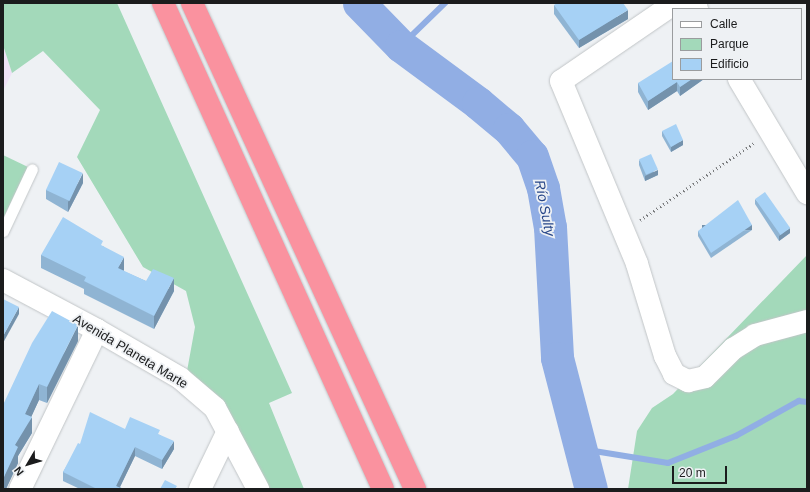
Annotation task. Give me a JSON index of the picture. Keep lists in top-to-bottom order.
{
  "streets": {
    "street": ["Avenida Planeta Marte"]
  },
  "water": ["Río Sulty"],
  "legend": ["Calle", "Parque", "Edificio"],
  "scale_bar": "20 m",
  "north": "bottom left"
}
